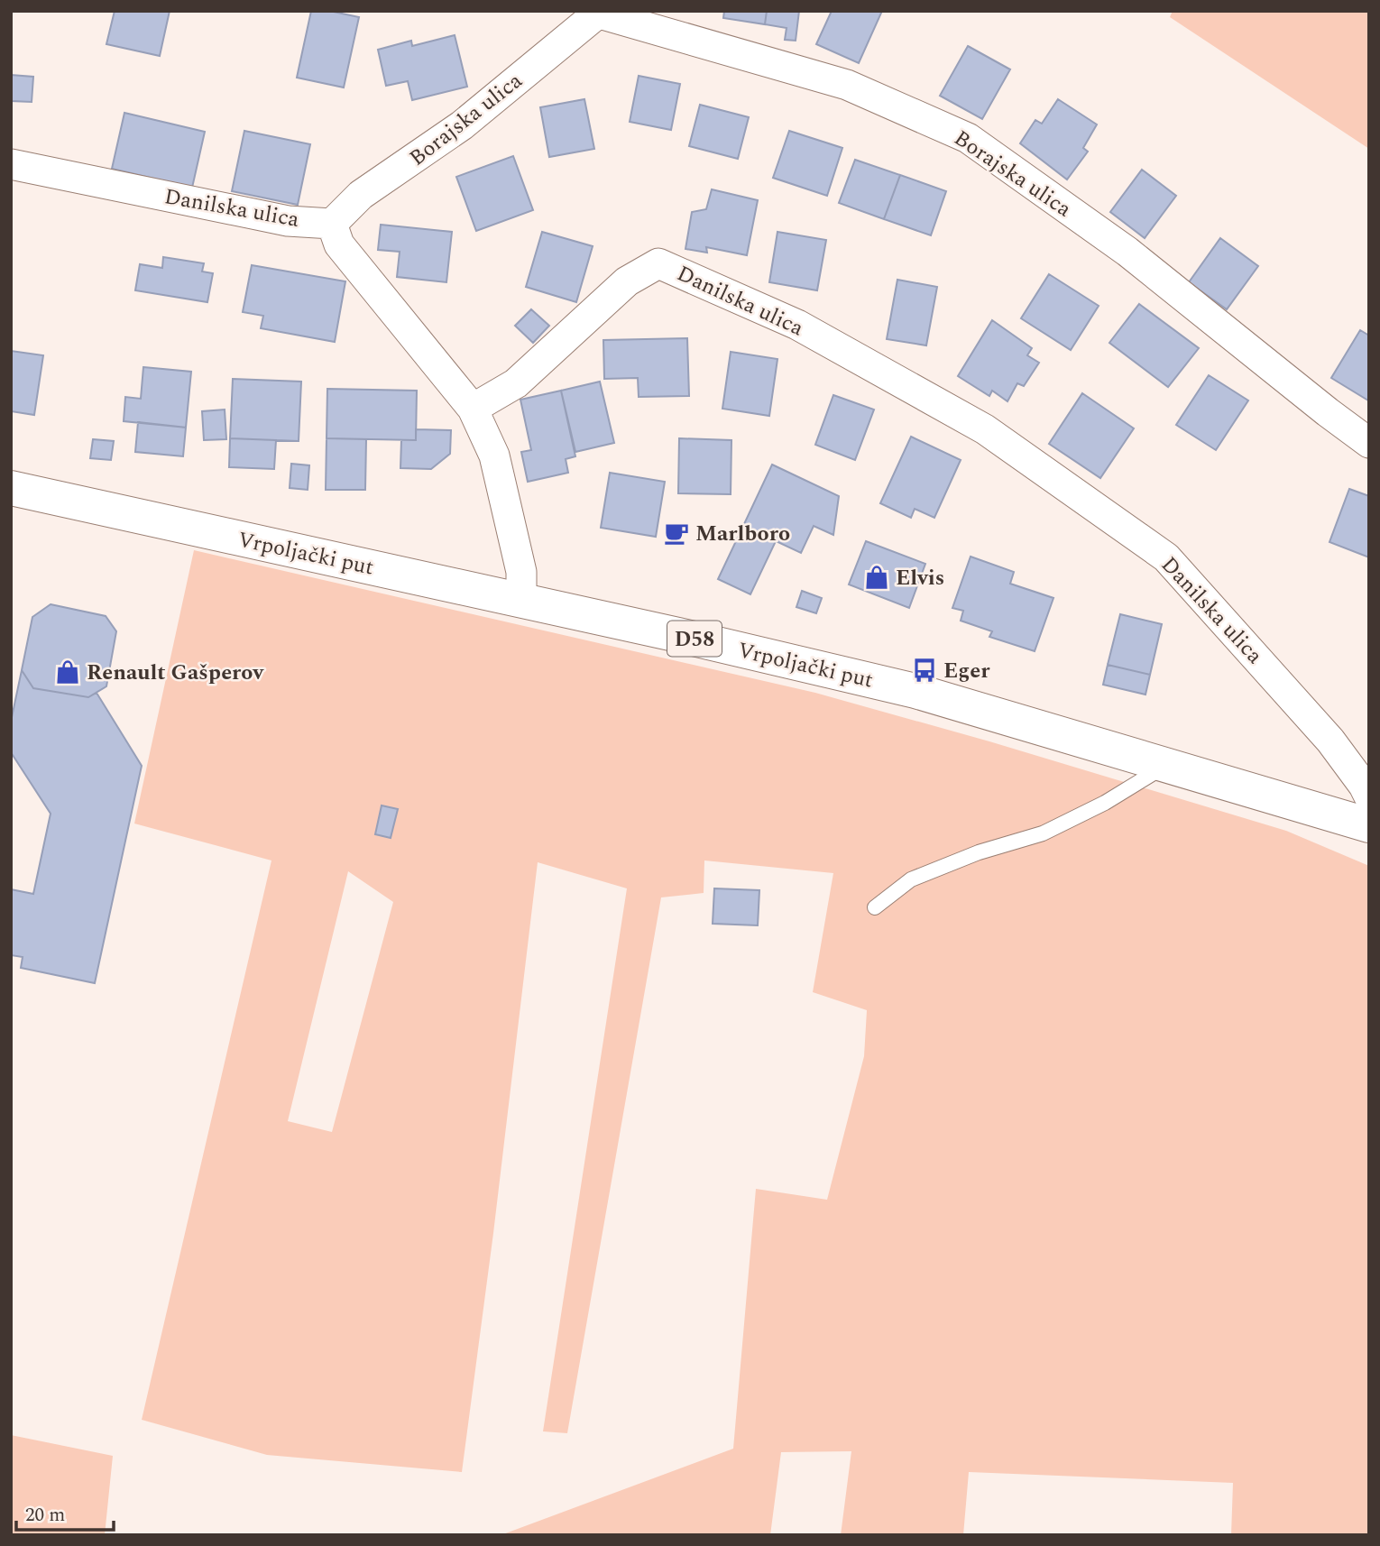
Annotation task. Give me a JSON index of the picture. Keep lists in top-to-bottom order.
{
  "streets": {
    "main road": ["Vrpoljački put", "D58"],
    "street": ["Borajska ulica", "Danilska ulica"]
  },
  "crossings": [
    ["Borajska ulica", "Danilska ulica"]
  ],
  "places": {
    "cafe": ["Marlboro"],
    "shop": ["Elvis", "Renault Gašperov"],
    "bus stop": ["Eger"]
  },
  "scale_bar": "20 m"
}
